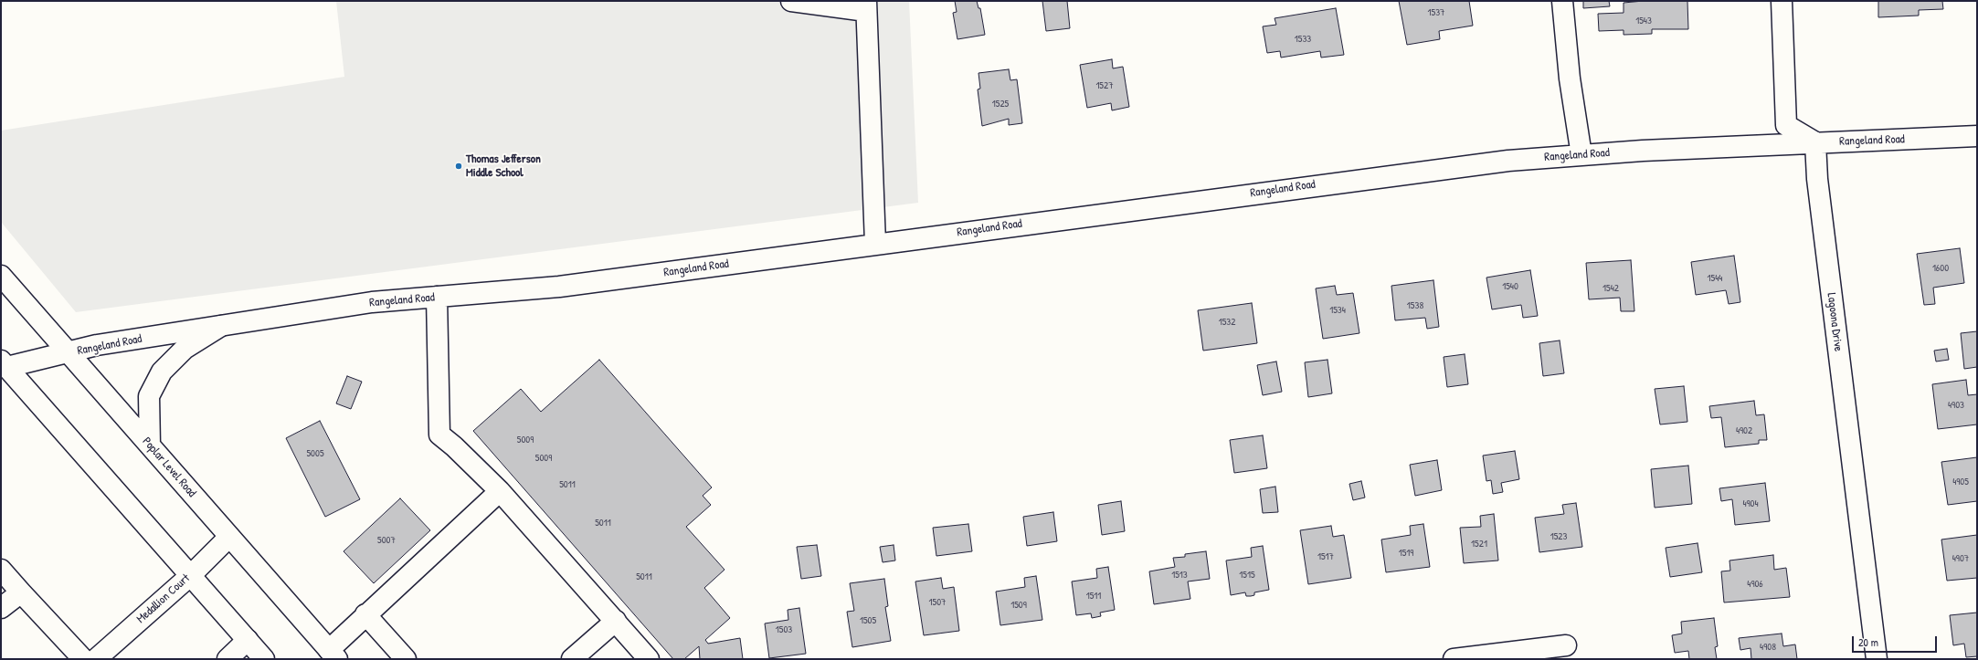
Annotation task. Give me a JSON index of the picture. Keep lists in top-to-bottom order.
{
  "streets": {
    "street": [
      "Rangeland Road",
      "Lagoona Drive",
      "Poplar Level Road",
      "Medallion Court"
    ]
  },
  "crossings": [
    ["Rangeland Road", "Lagoona Drive"],
    ["Rangeland Road", "Poplar Level Road"],
    ["Poplar Level Road", "Medallion Court"]
  ],
  "places": ["Thomas Jefferson Middle School"],
  "house_numbers": [
    "1537",
    "1543",
    "1533",
    "1527",
    "1525",
    "1600",
    "1544",
    "1540",
    "1542",
    "1538",
    "1534",
    "1532",
    "4903",
    "4902",
    "5009",
    "5005",
    "5009",
    "4905",
    "5011",
    "4904",
    "5011",
    "1523",
    "5007",
    "1521",
    "1519",
    "1517",
    "4907",
    "1513",
    "1515",
    "5011",
    "4906",
    "1511",
    "1507",
    "1509",
    "1505",
    "1503",
    "4908"
  ],
  "scale_bar": "20 m"
}
